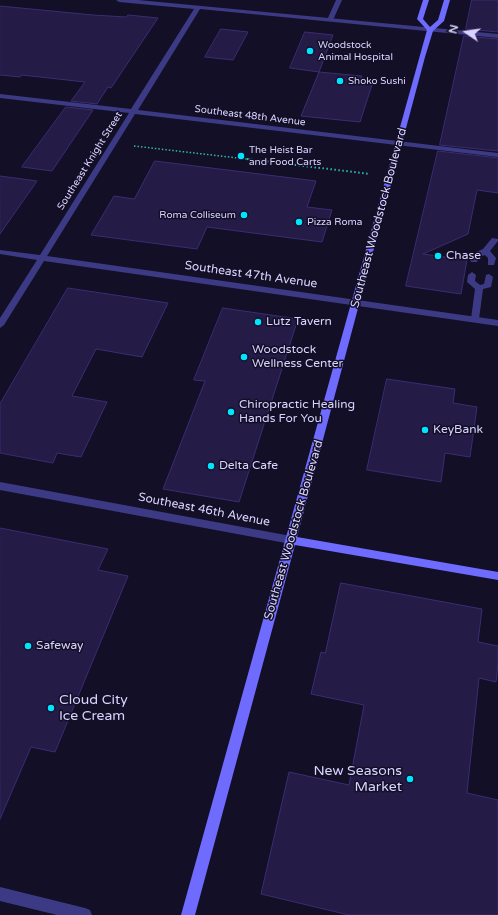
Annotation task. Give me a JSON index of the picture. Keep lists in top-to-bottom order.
{
  "streets": {
    "main road": ["Southeast Woodstock Boulevard", "Southeast 46th Avenue"],
    "street": ["Southeast 48th Avenue", "Southeast Knight Street", "Southeast 47th Avenue"]
  },
  "crossings": [
    ["Southeast 48th Avenue", "Southeast Knight Street"],
    ["Southeast 48th Avenue", "Southeast Woodstock Boulevard"],
    ["Southeast Knight Street", "Southeast 47th Avenue"],
    ["Southeast Woodstock Boulevard", "Southeast 47th Avenue"],
    ["Southeast Woodstock Boulevard", "Southeast 46th Avenue"]
  ],
  "places": [
    "Woodstock Animal Hospital",
    "Shoko Sushi",
    "The Heist Bar and Food Carts",
    "Roma Colliseum",
    "Pizza Roma",
    "Chase",
    "Lutz Tavern",
    "Woodstock Wellness Center",
    "Chiropractic Healing Hands For You",
    "KeyBank",
    "Delta Cafe",
    "Safeway",
    "Cloud City Ice Cream",
    "New Seasons Market"
  ],
  "north": "left"
}
